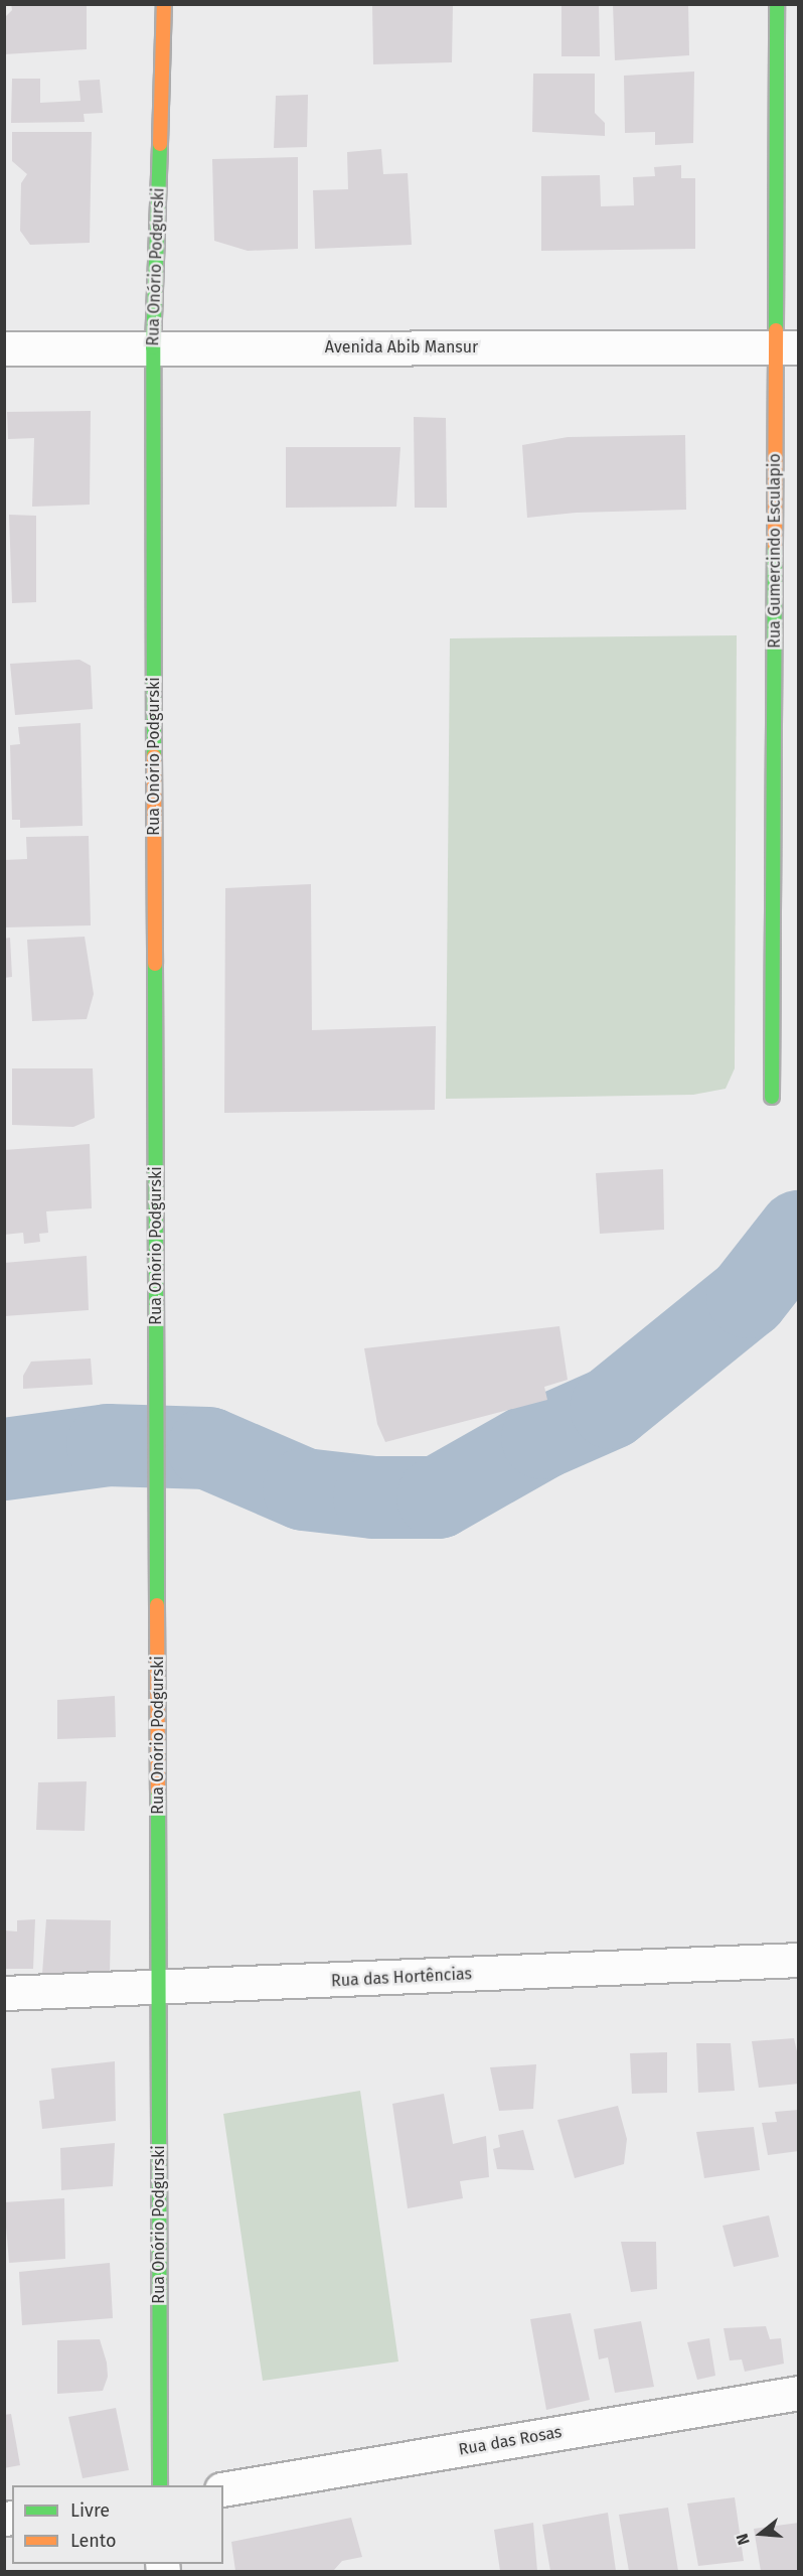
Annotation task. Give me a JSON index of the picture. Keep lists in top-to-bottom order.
{
  "streets": {
    "street": [
      "Rua Onório Podgurski",
      "Avenida Abib Mansur",
      "Rua Gumercindo Esculapio",
      "Rua das Hortências",
      "Rua das Rosas"
    ]
  },
  "crossings": [
    ["Rua Onório Podgurski", "Avenida Abib Mansur"],
    ["Rua Onório Podgurski", "Rua das Hortências"],
    ["Avenida Abib Mansur", "Rua Gumercindo Esculapio"]
  ],
  "legend": ["Livre", "Lento"],
  "north": "left"
}
